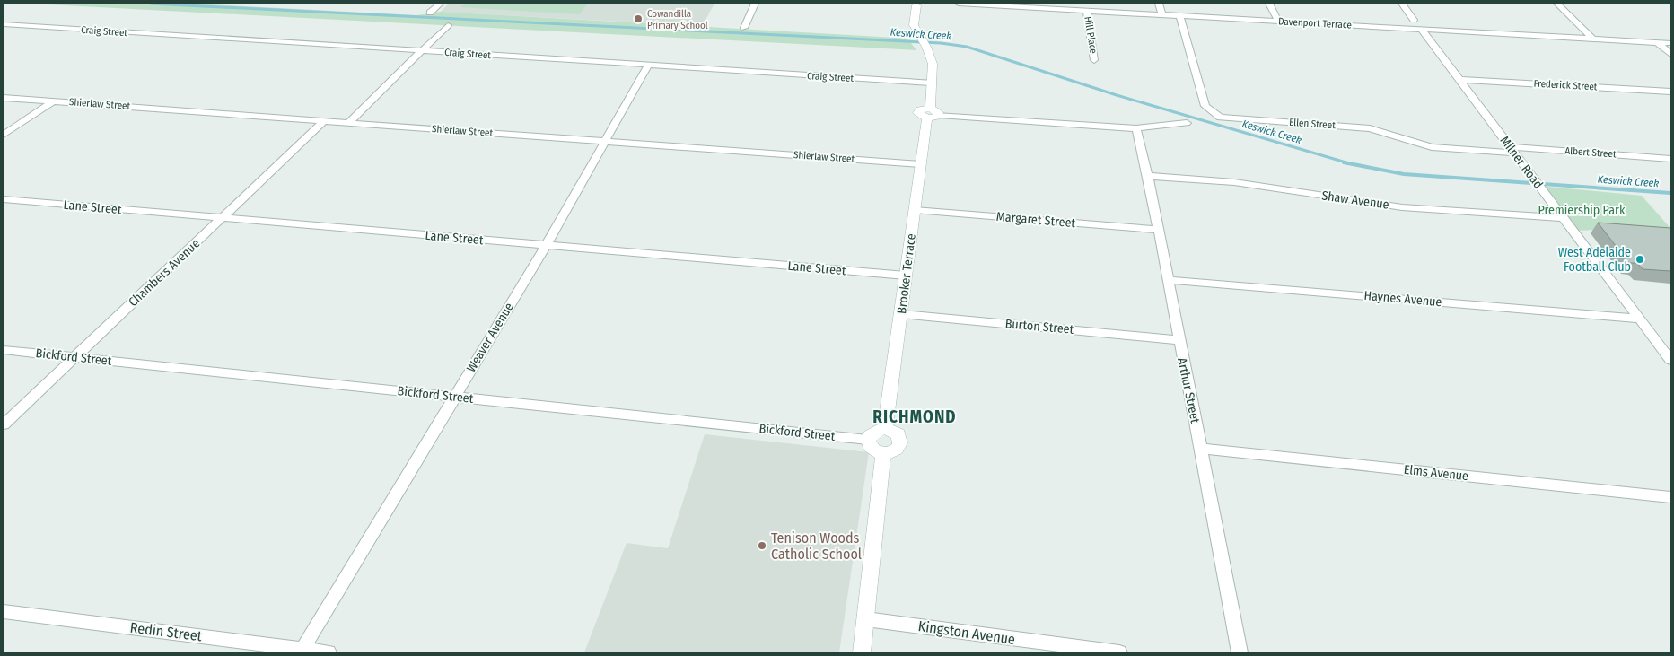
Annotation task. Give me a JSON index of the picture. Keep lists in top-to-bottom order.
{
  "streets": {
    "street": [
      "Davenport Terrace",
      "Craig Street",
      "Hill Place",
      "Frederick Street",
      "Shierlaw Street",
      "Ellen Street",
      "Albert Street",
      "Milner Road",
      "Shaw Avenue",
      "Lane Street",
      "Margaret Street",
      "Chambers Avenue",
      "Brooker Terrace",
      "Haynes Avenue",
      "Burton Street",
      "Weaver Avenue",
      "Bickford Street",
      "Arthur Street",
      "Elms Avenue",
      "Redin Street",
      "Kingston Avenue"
    ]
  },
  "crossings": [
    ["Davenport Terrace", "Hill Place"],
    ["Davenport Terrace", "Ellen Street"],
    ["Davenport Terrace", "Milner Road"],
    ["Craig Street", "Brooker Terrace"],
    ["Craig Street", "Weaver Avenue"],
    ["Frederick Street", "Milner Road"],
    ["Shierlaw Street", "Chambers Avenue"],
    ["Shierlaw Street", "Brooker Terrace"],
    ["Shierlaw Street", "Weaver Avenue"],
    ["Ellen Street", "Albert Street"],
    ["Ellen Street", "Milner Road"],
    ["Albert Street", "Milner Road"],
    ["Milner Road", "Shaw Avenue"],
    ["Milner Road", "Haynes Avenue"],
    ["Shaw Avenue", "Arthur Street"],
    ["Lane Street", "Chambers Avenue"],
    ["Lane Street", "Brooker Terrace"],
    ["Lane Street", "Weaver Avenue"],
    ["Margaret Street", "Brooker Terrace"],
    ["Margaret Street", "Arthur Street"],
    ["Chambers Avenue", "Bickford Street"],
    ["Brooker Terrace", "Burton Street"],
    ["Brooker Terrace", "Bickford Street"],
    ["Haynes Avenue", "Arthur Street"],
    ["Burton Street", "Arthur Street"],
    ["Weaver Avenue", "Bickford Street"],
    ["Weaver Avenue", "Redin Street"],
    ["Arthur Street", "Elms Avenue"]
  ],
  "districts": ["RICHMOND"],
  "water": ["Keswick Creek"],
  "parks": ["Premiership Park"],
  "places": ["Cowandilla Primary School", "West Adelaide Football Club", "Tenison Woods Catholic School"]
}
